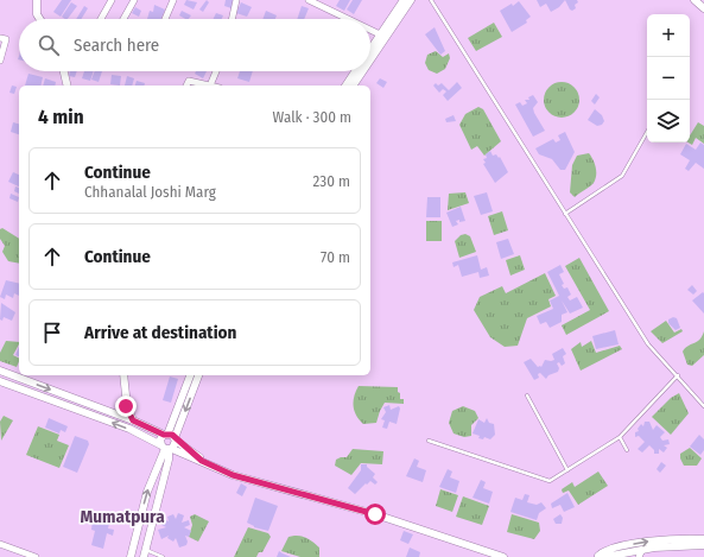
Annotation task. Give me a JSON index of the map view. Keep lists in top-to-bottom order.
{
  "districts": ["Mumatpura"],
  "page": {
    "map_buttons": ["+", "−"],
    "search": "Search here",
    "heading": ["4 min", "Walk · 300 m"],
    "list": [
      ["Continue", "Chhanalal Joshi Marg", "230 m"],
      ["Continue", "70 m"],
      "Arrive at destination"
    ]
  }
}
